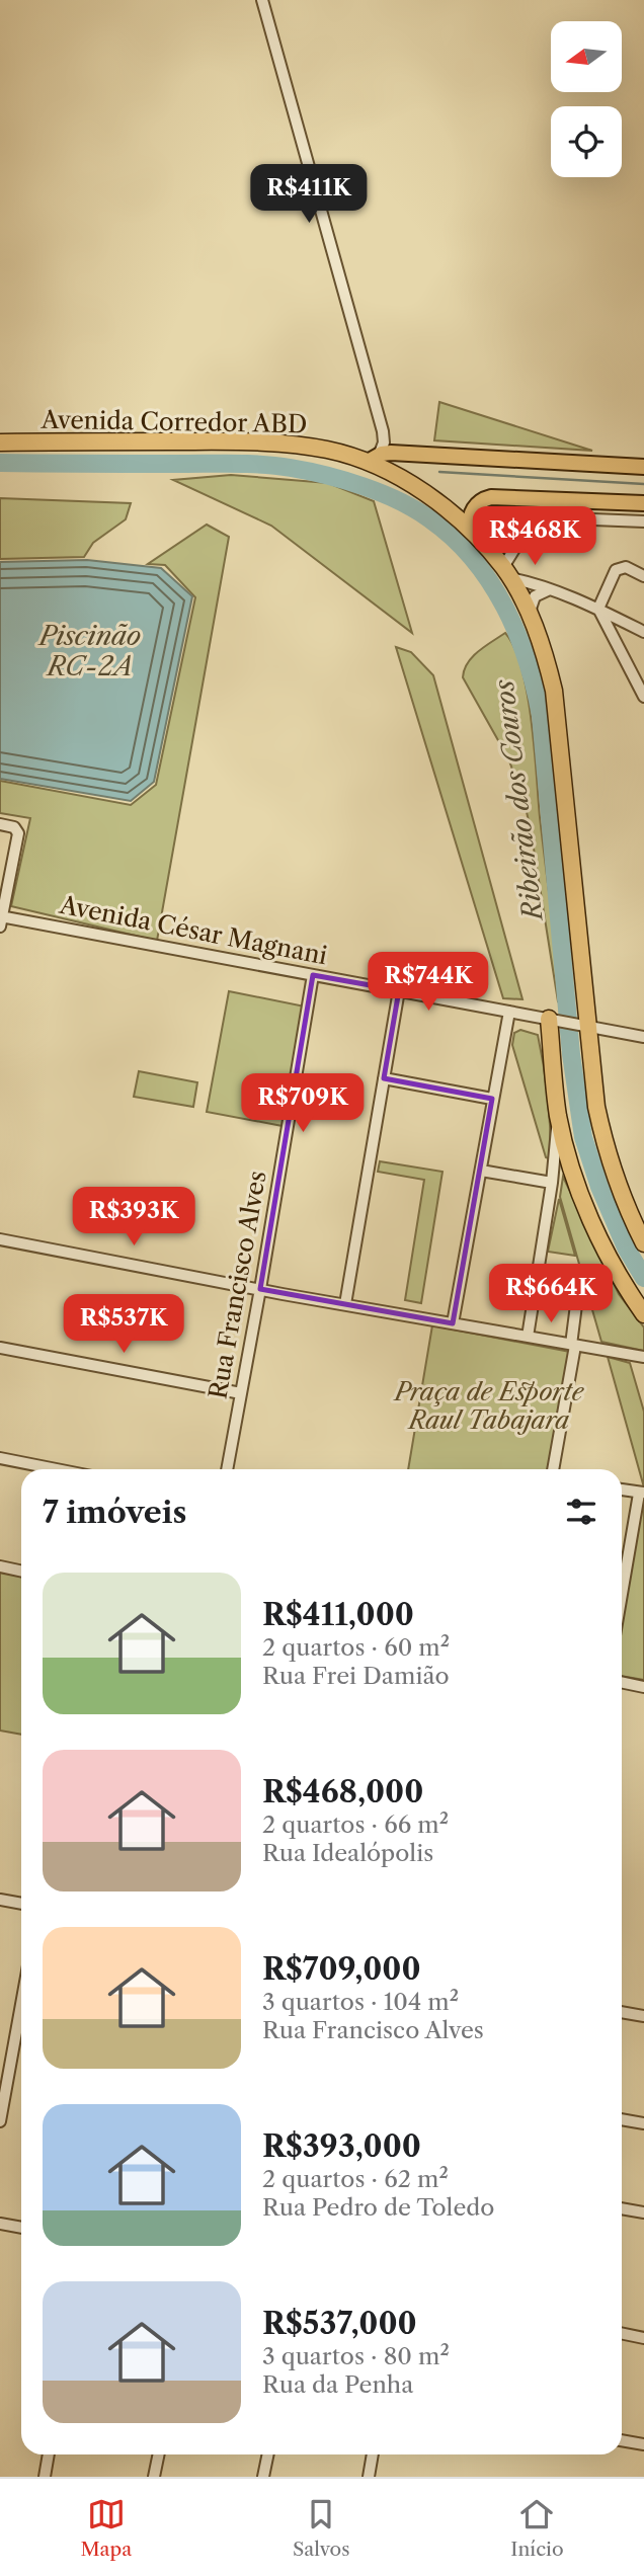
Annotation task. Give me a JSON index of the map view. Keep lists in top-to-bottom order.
{
  "streets": {
    "highway": ["Avenida Corredor ABD"],
    "street": ["Avenida César Magnani", "Rua Francisco Alves"]
  },
  "crossings": [
    ["Avenida Corredor ABD", "Avenida César Magnani"],
    ["Avenida César Magnani", "Rua Francisco Alves"]
  ],
  "water": ["Piscinão RC-2A", "Ribeirão dos Couros"],
  "parks": ["Praça de Esporte Raul Tabajara"],
  "north": "left",
  "page": {
    "price": [
      "R$411K",
      "R$468K",
      "R$744K",
      "R$709K",
      "R$393K",
      "R$664K",
      "R$537K"
    ],
    "heading": "7 imóveis",
    "list": [
      {
        "name": "R$411,000",
        "note": "2 quartos · 60 m² · Rua Frei Damião"
      },
      {
        "name": "R$468,000",
        "note": "2 quartos · 66 m² · Rua Idealópolis"
      },
      {
        "name": "R$709,000",
        "note": "3 quartos · 104 m² · Rua Francisco Alves"
      },
      {
        "name": "R$393,000",
        "note": "2 quartos · 62 m² · Rua Pedro de Toledo"
      },
      {
        "name": "R$537,000",
        "note": "3 quartos · 80 m² · Rua da Penha"
      }
    ],
    "tabs": ["Mapa", "Salvos", "Início"]
  }
}
